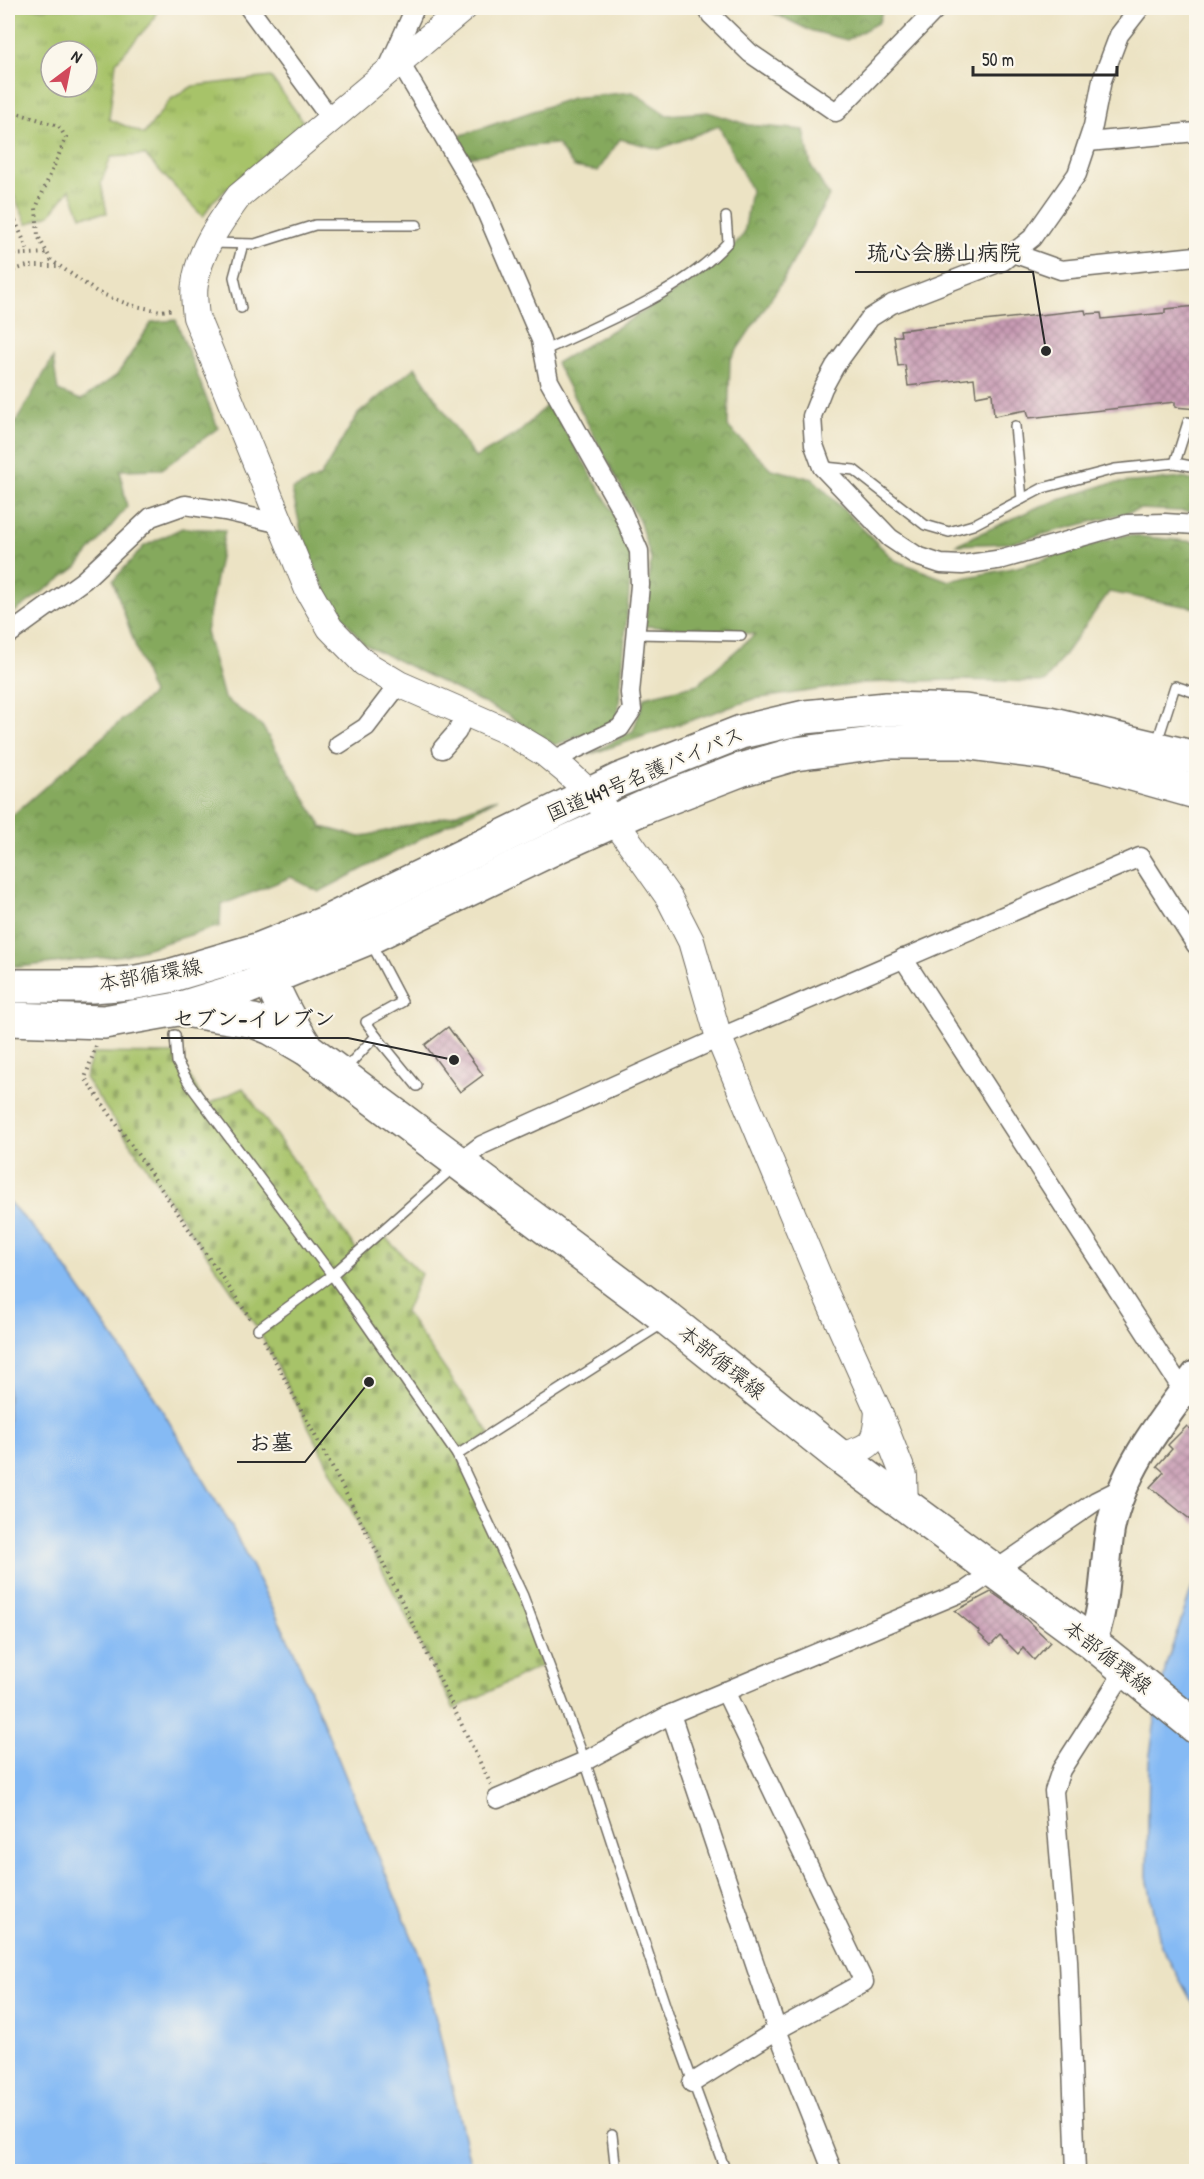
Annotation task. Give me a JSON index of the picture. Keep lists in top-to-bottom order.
{
  "streets": {
    "highway": ["国道449号名護バイパス", "本部循環線"]
  },
  "crossings": [
    ["国道449号名護バイパス", "本部循環線"]
  ],
  "places": ["琉心会勝山病院", "セブン-イレブン", "お墓"],
  "scale_bar": "50 m",
  "north": "top right"
}
